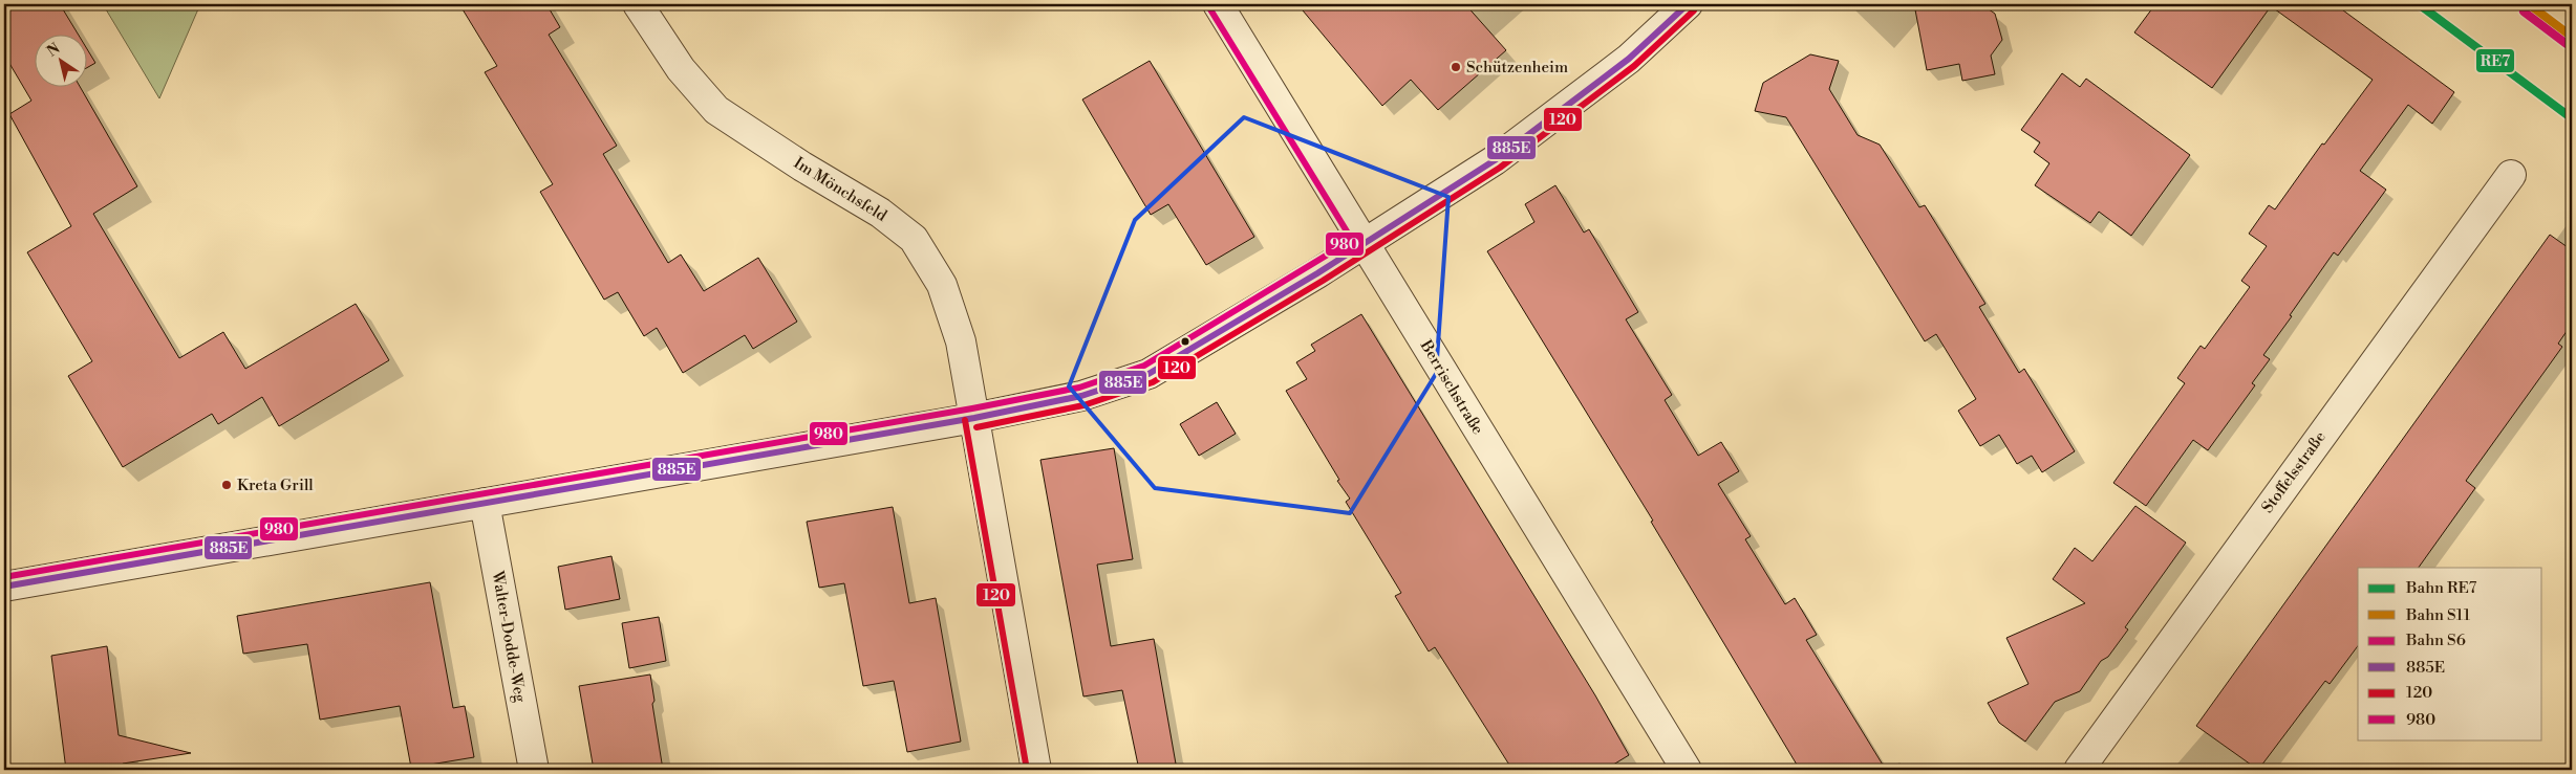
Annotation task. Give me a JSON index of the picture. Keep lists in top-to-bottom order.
{
  "streets": {
    "street": [
      "Im Mönchsfeld",
      "Berrischstraße",
      "Stoffelsstraße",
      "Walter-Dodde-Weg"
    ]
  },
  "places": ["Schützenheim", "Kreta Grill"],
  "lines": [
    "rail line RE7",
    "rail line S11",
    "transit line 885E",
    "transit line 980",
    "transit line 120",
    "rail line S6"
  ],
  "legend": [
    "Bahn RE7",
    "Bahn S11",
    "Bahn S6",
    "885E",
    "120",
    "980"
  ],
  "north": "top left"
}
